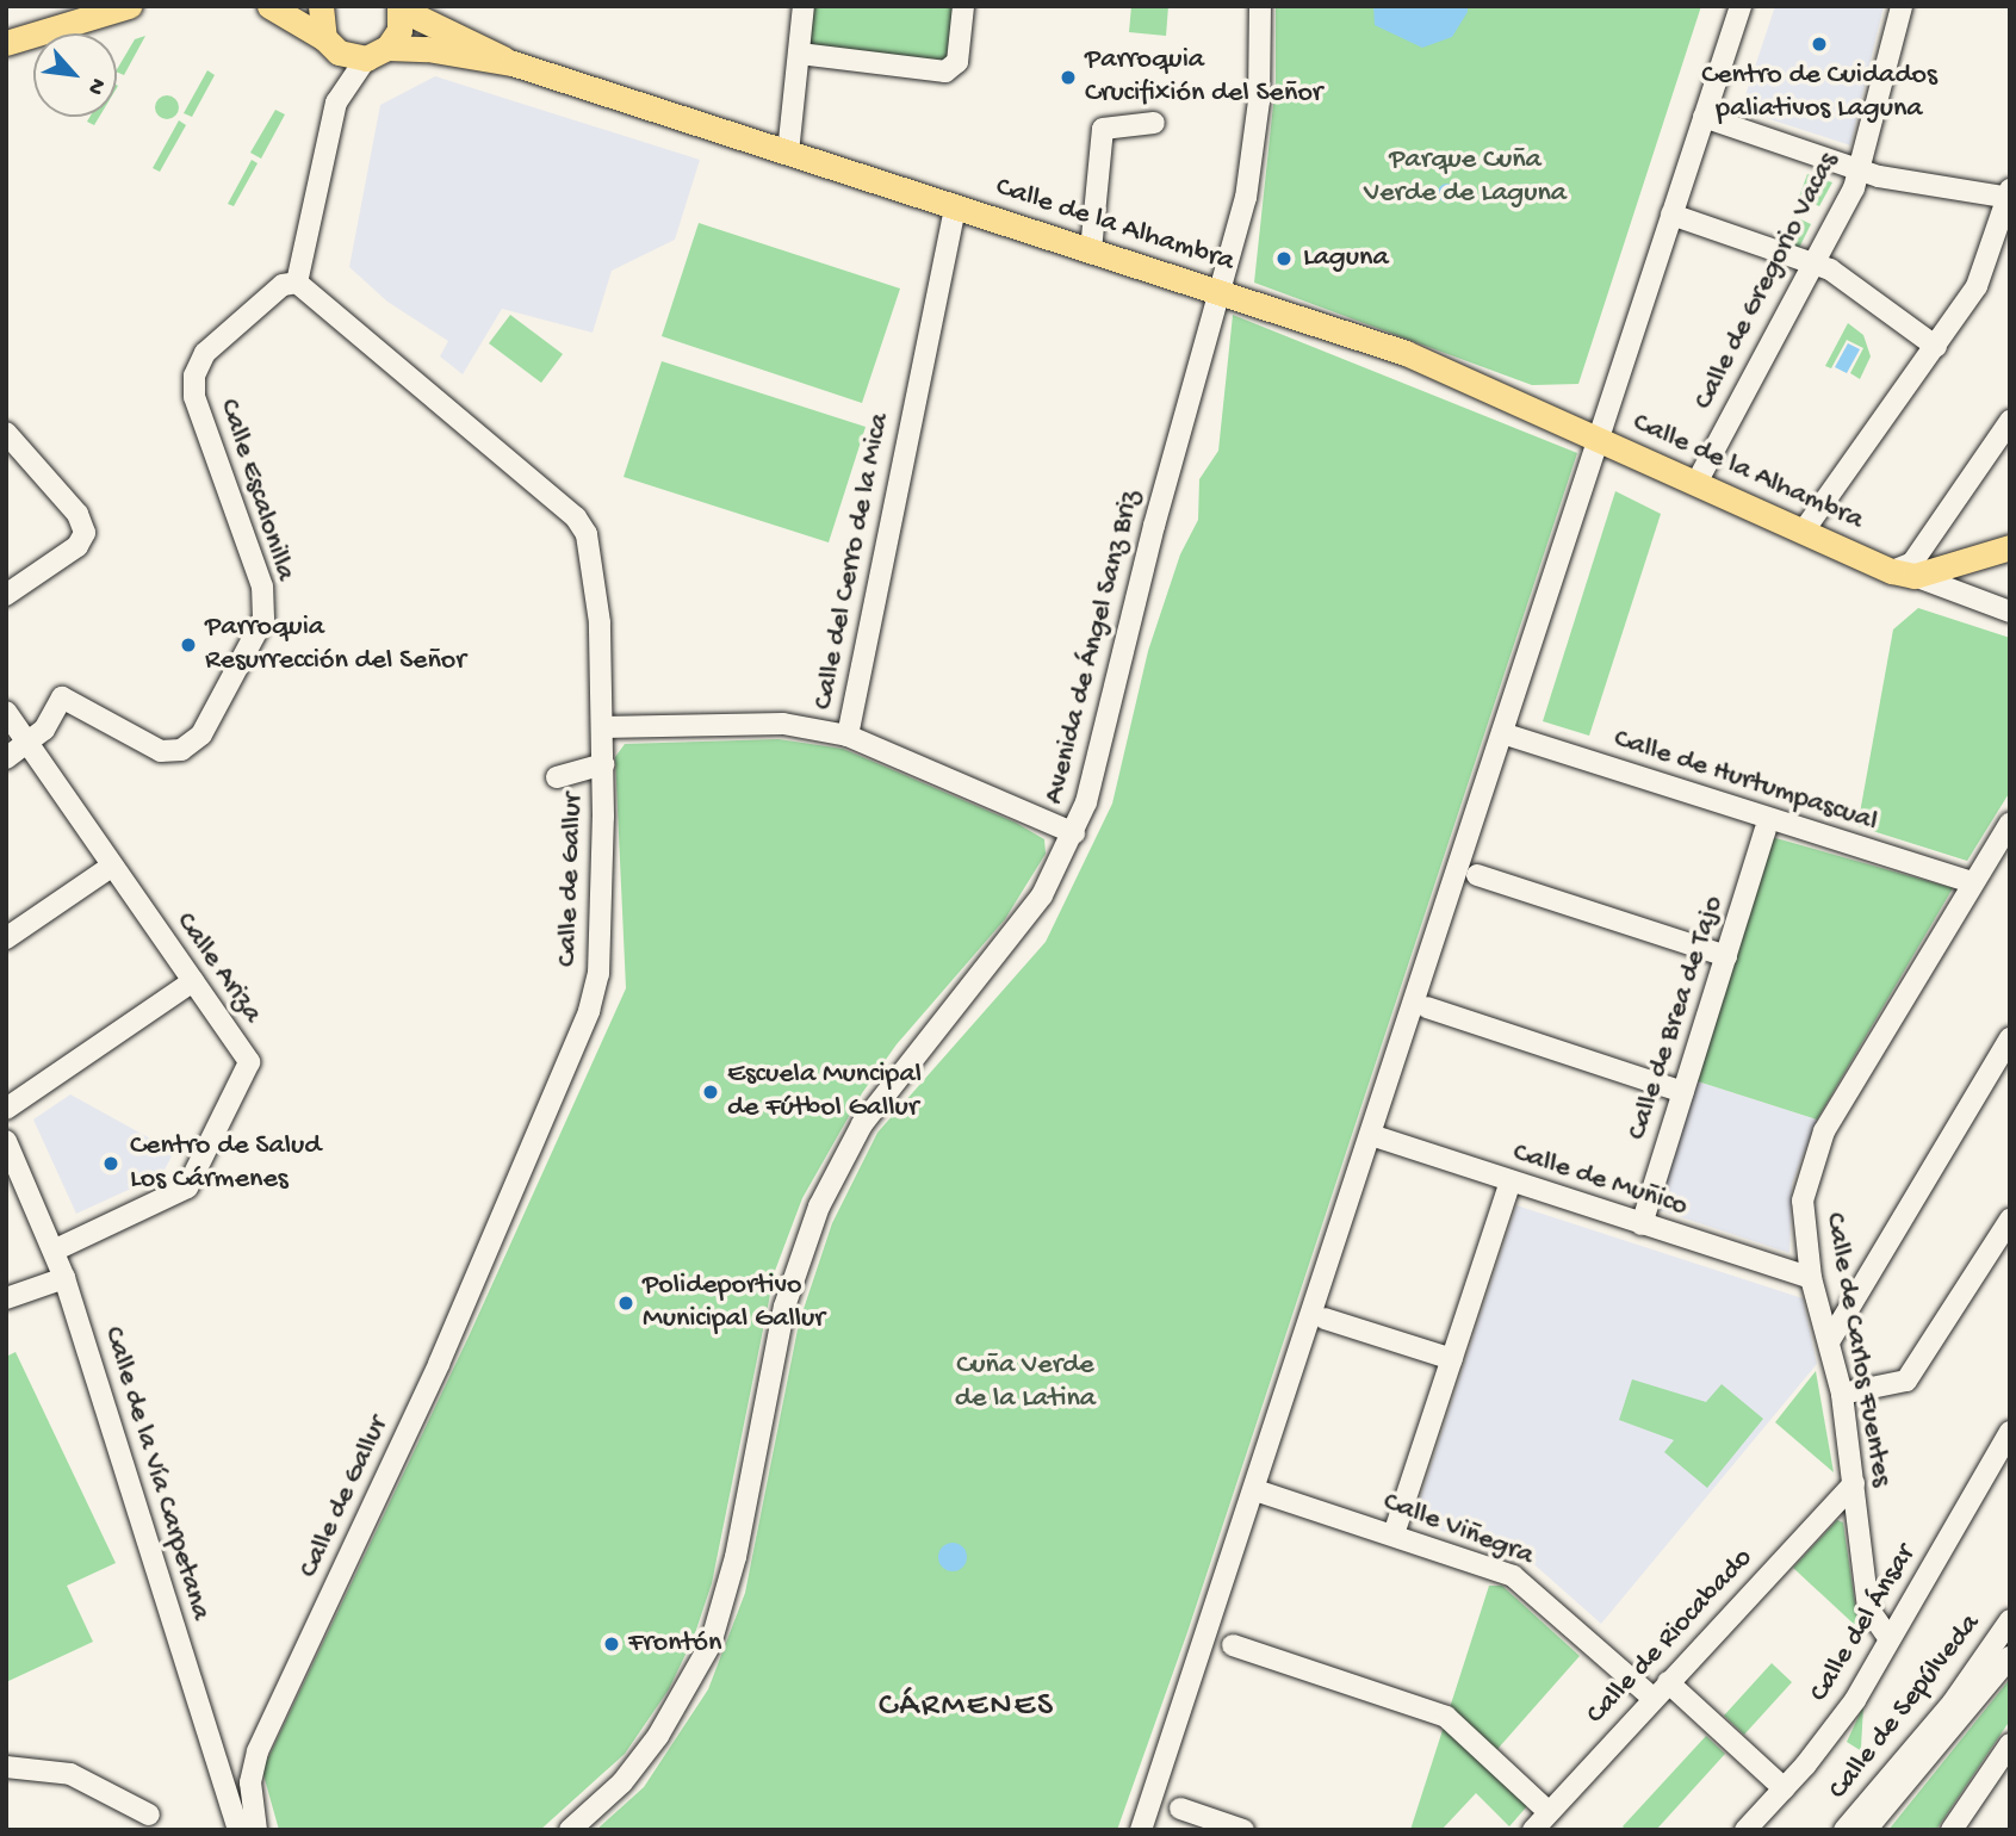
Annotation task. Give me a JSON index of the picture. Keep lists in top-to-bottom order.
{
  "streets": {
    "main road": ["Calle de la Alhambra"],
    "street": [
      "Calle de Gregorio Vacas",
      "Calle Escalonilla",
      "Calle del Cerro de la Mica",
      "Avenida de Ángel Sanz Briz",
      "Calle de Hurtumpascual",
      "Calle de Gallur",
      "Calle Ariza",
      "Calle de Brea de Tajo",
      "Calle de Muñico",
      "Calle de Carlos Fuentes",
      "Calle de la Vía Carpetana",
      "Calle Viñegra",
      "Calle del Ánsar",
      "Calle de Riocabado",
      "Calle de Sepúlveda"
    ]
  },
  "crossings": [
    ["Calle de la Alhambra", "Calle de Gregorio Vacas"],
    ["Calle de la Alhambra", "Calle del Cerro de la Mica"],
    ["Calle de la Alhambra", "Avenida de Ángel Sanz Briz"],
    ["Calle Escalonilla", "Calle de Gallur"],
    ["Calle Escalonilla", "Calle Ariza"],
    ["Calle del Cerro de la Mica", "Calle de Gallur"],
    ["Calle de Hurtumpascual", "Calle de Carlos Fuentes"],
    ["Calle Ariza", "Calle de la Vía Carpetana"],
    ["Calle de Brea de Tajo", "Calle de Muñico"],
    ["Calle de Muñico", "Calle de Carlos Fuentes"],
    ["Calle de Carlos Fuentes", "Calle del Ánsar"],
    ["Calle de Carlos Fuentes", "Calle de Riocabado"],
    ["Calle Viñegra", "Calle de Riocabado"]
  ],
  "districts": ["CÁRMENES"],
  "parks": ["Parque Cuña Verde de Laguna", "Cuña Verde de la Latina"],
  "places": [
    "Centro de Cuidados paliativos Laguna",
    "Parroquia Crucifixión del Señor",
    "Laguna",
    "Parroquia Resurrección del Señor",
    "Escuela Muncipal de Fútbol Gallur",
    "Centro de Salud Los Cármenes",
    "Polideportivo Municipal Gallur",
    "Frontón"
  ],
  "north": "bottom right"
}
